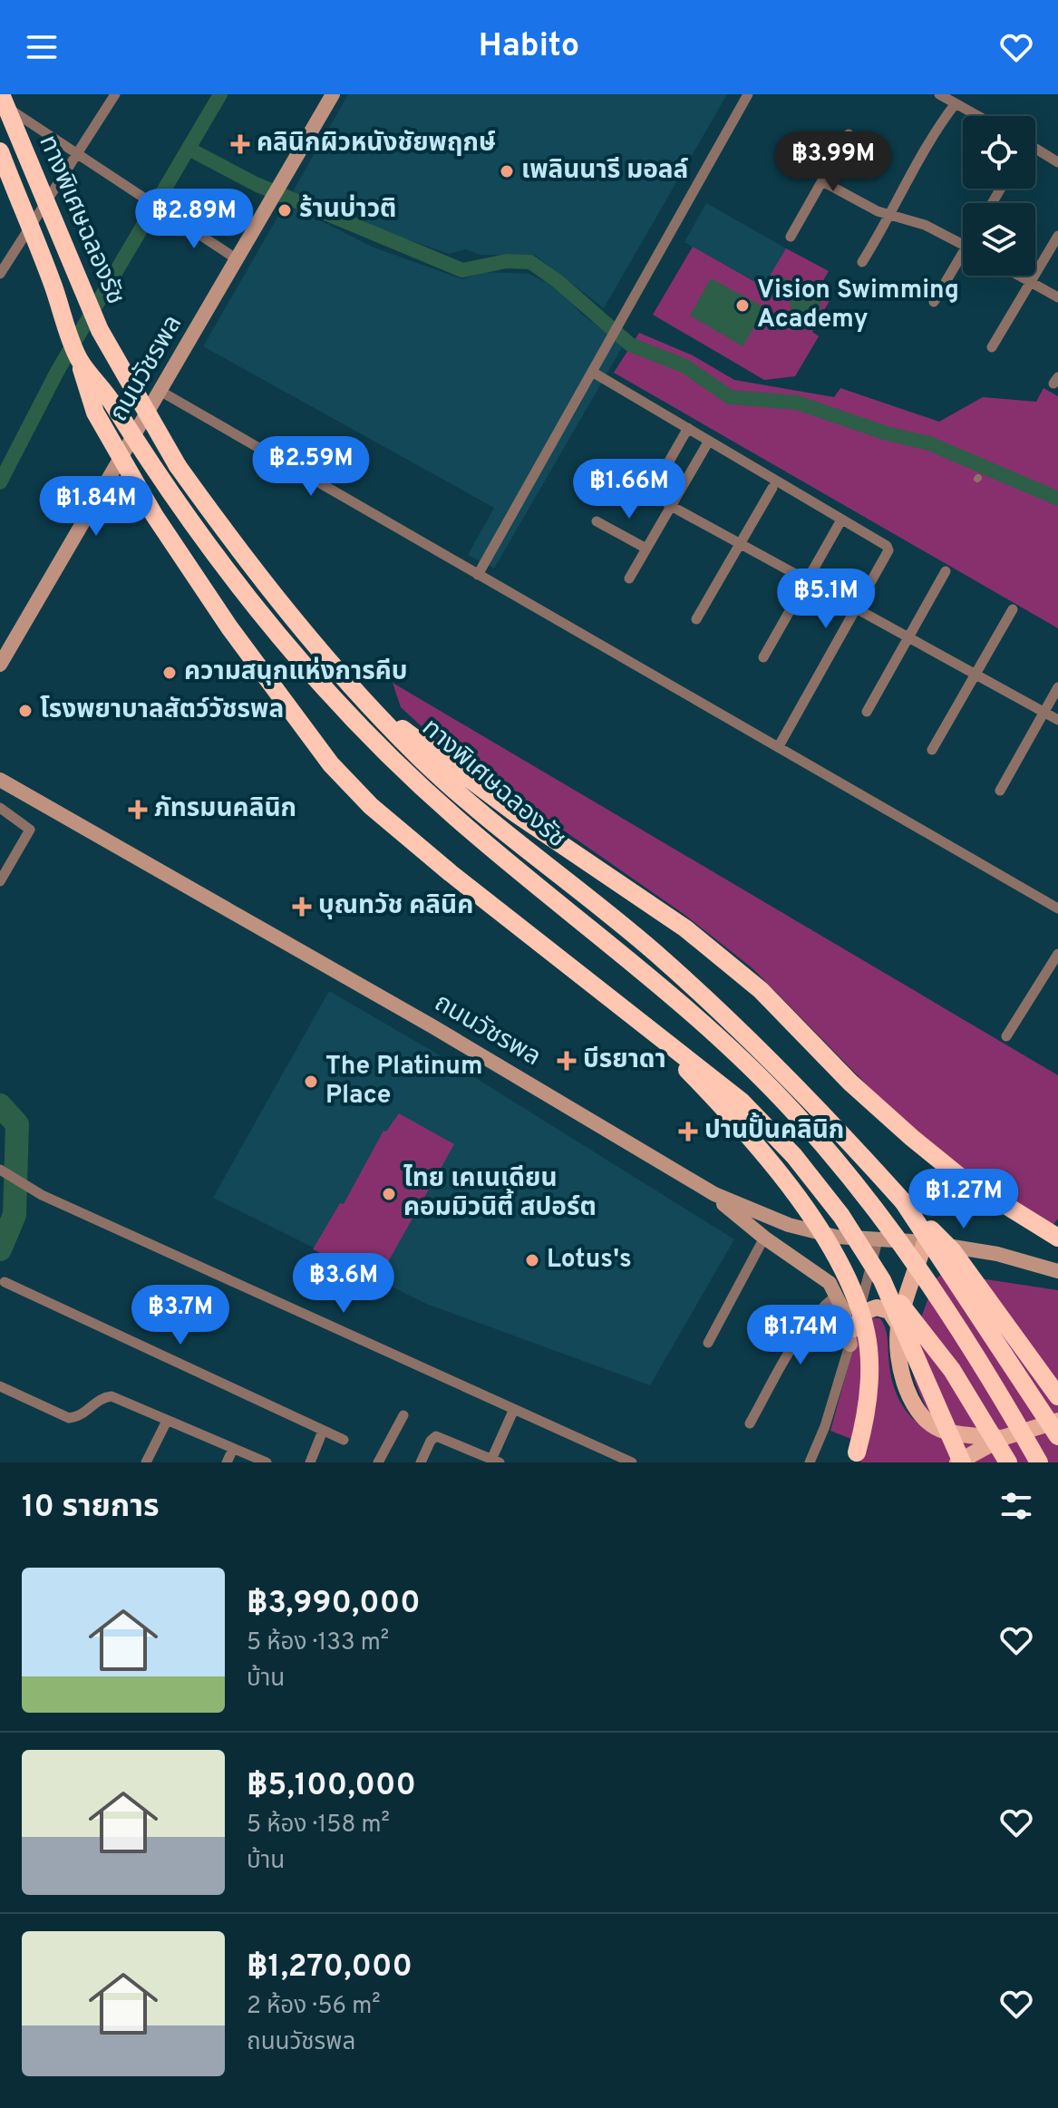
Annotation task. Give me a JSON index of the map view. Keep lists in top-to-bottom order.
{
  "streets": {
    "highway": ["ทางพิเศษฉลองรัช"],
    "main road": ["ถนนวัชรพล"]
  },
  "places": {
    "health": [
      "คลินิกผิวหนังชัยพฤกษ์",
      "ภัทรมนคลินิก",
      "บุณทวัช คลินิค",
      "บีรยาดา",
      "ปานปั้นคลินิก"
    ],
    "other": [
      "เพลินนารี มอลล์",
      "ร้านบ่าวติ",
      "Vision Swimming Academy",
      "ความสนุกแห่งการคีบ",
      "โรงพยาบาลสัตว์วัชรพล",
      "The Platinum Place",
      "ไทย เคเนเดียน คอมมิวนิตี้ สปอร์ต",
      "Lotus's"
    ]
  },
  "page": {
    "header": "Habito",
    "price": [
      "฿3.99M",
      "฿2.89M",
      "฿2.59M",
      "฿1.66M",
      "฿1.84M",
      "฿5.1M",
      "฿1.27M",
      "฿3.6M",
      "฿3.7M",
      "฿1.74M"
    ],
    "heading": "10 รายการ",
    "list": [
      {
        "name": "฿3,990,000",
        "note": "5 ห้อง · 133 m² · บ้าน"
      },
      {
        "name": "฿5,100,000",
        "note": "5 ห้อง · 158 m² · บ้าน"
      },
      {
        "name": "฿1,270,000",
        "note": "2 ห้อง · 56 m² · ถนนวัชรพล"
      }
    ]
  }
}
